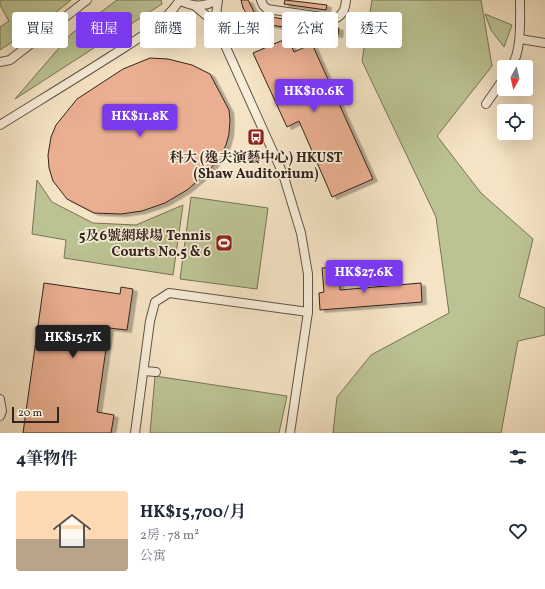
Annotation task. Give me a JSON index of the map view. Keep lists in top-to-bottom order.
{
  "places": {
    "bus stop": ["科大 (逸夫演藝中心) HKUST (Shaw Auditorium)"],
    "sports": ["5及6號網球場 Tennis Courts No.5 & 6"]
  },
  "scale_bar": "20 m",
  "north": "bottom",
  "page": {
    "chip": [
      "買屋",
      "租屋",
      "篩選",
      "新上架",
      "公寓",
      "透天"
    ],
    "price": [
      "HK$10.6K",
      "HK$11.8K",
      "HK$27.6K",
      "HK$15.7K"
    ],
    "scale": "20 m",
    "heading": "4筆物件",
    "list": [
      {
        "name": "HK$15,700/月",
        "note": "2房 · 78 m² · 公寓"
      }
    ]
  }
}
